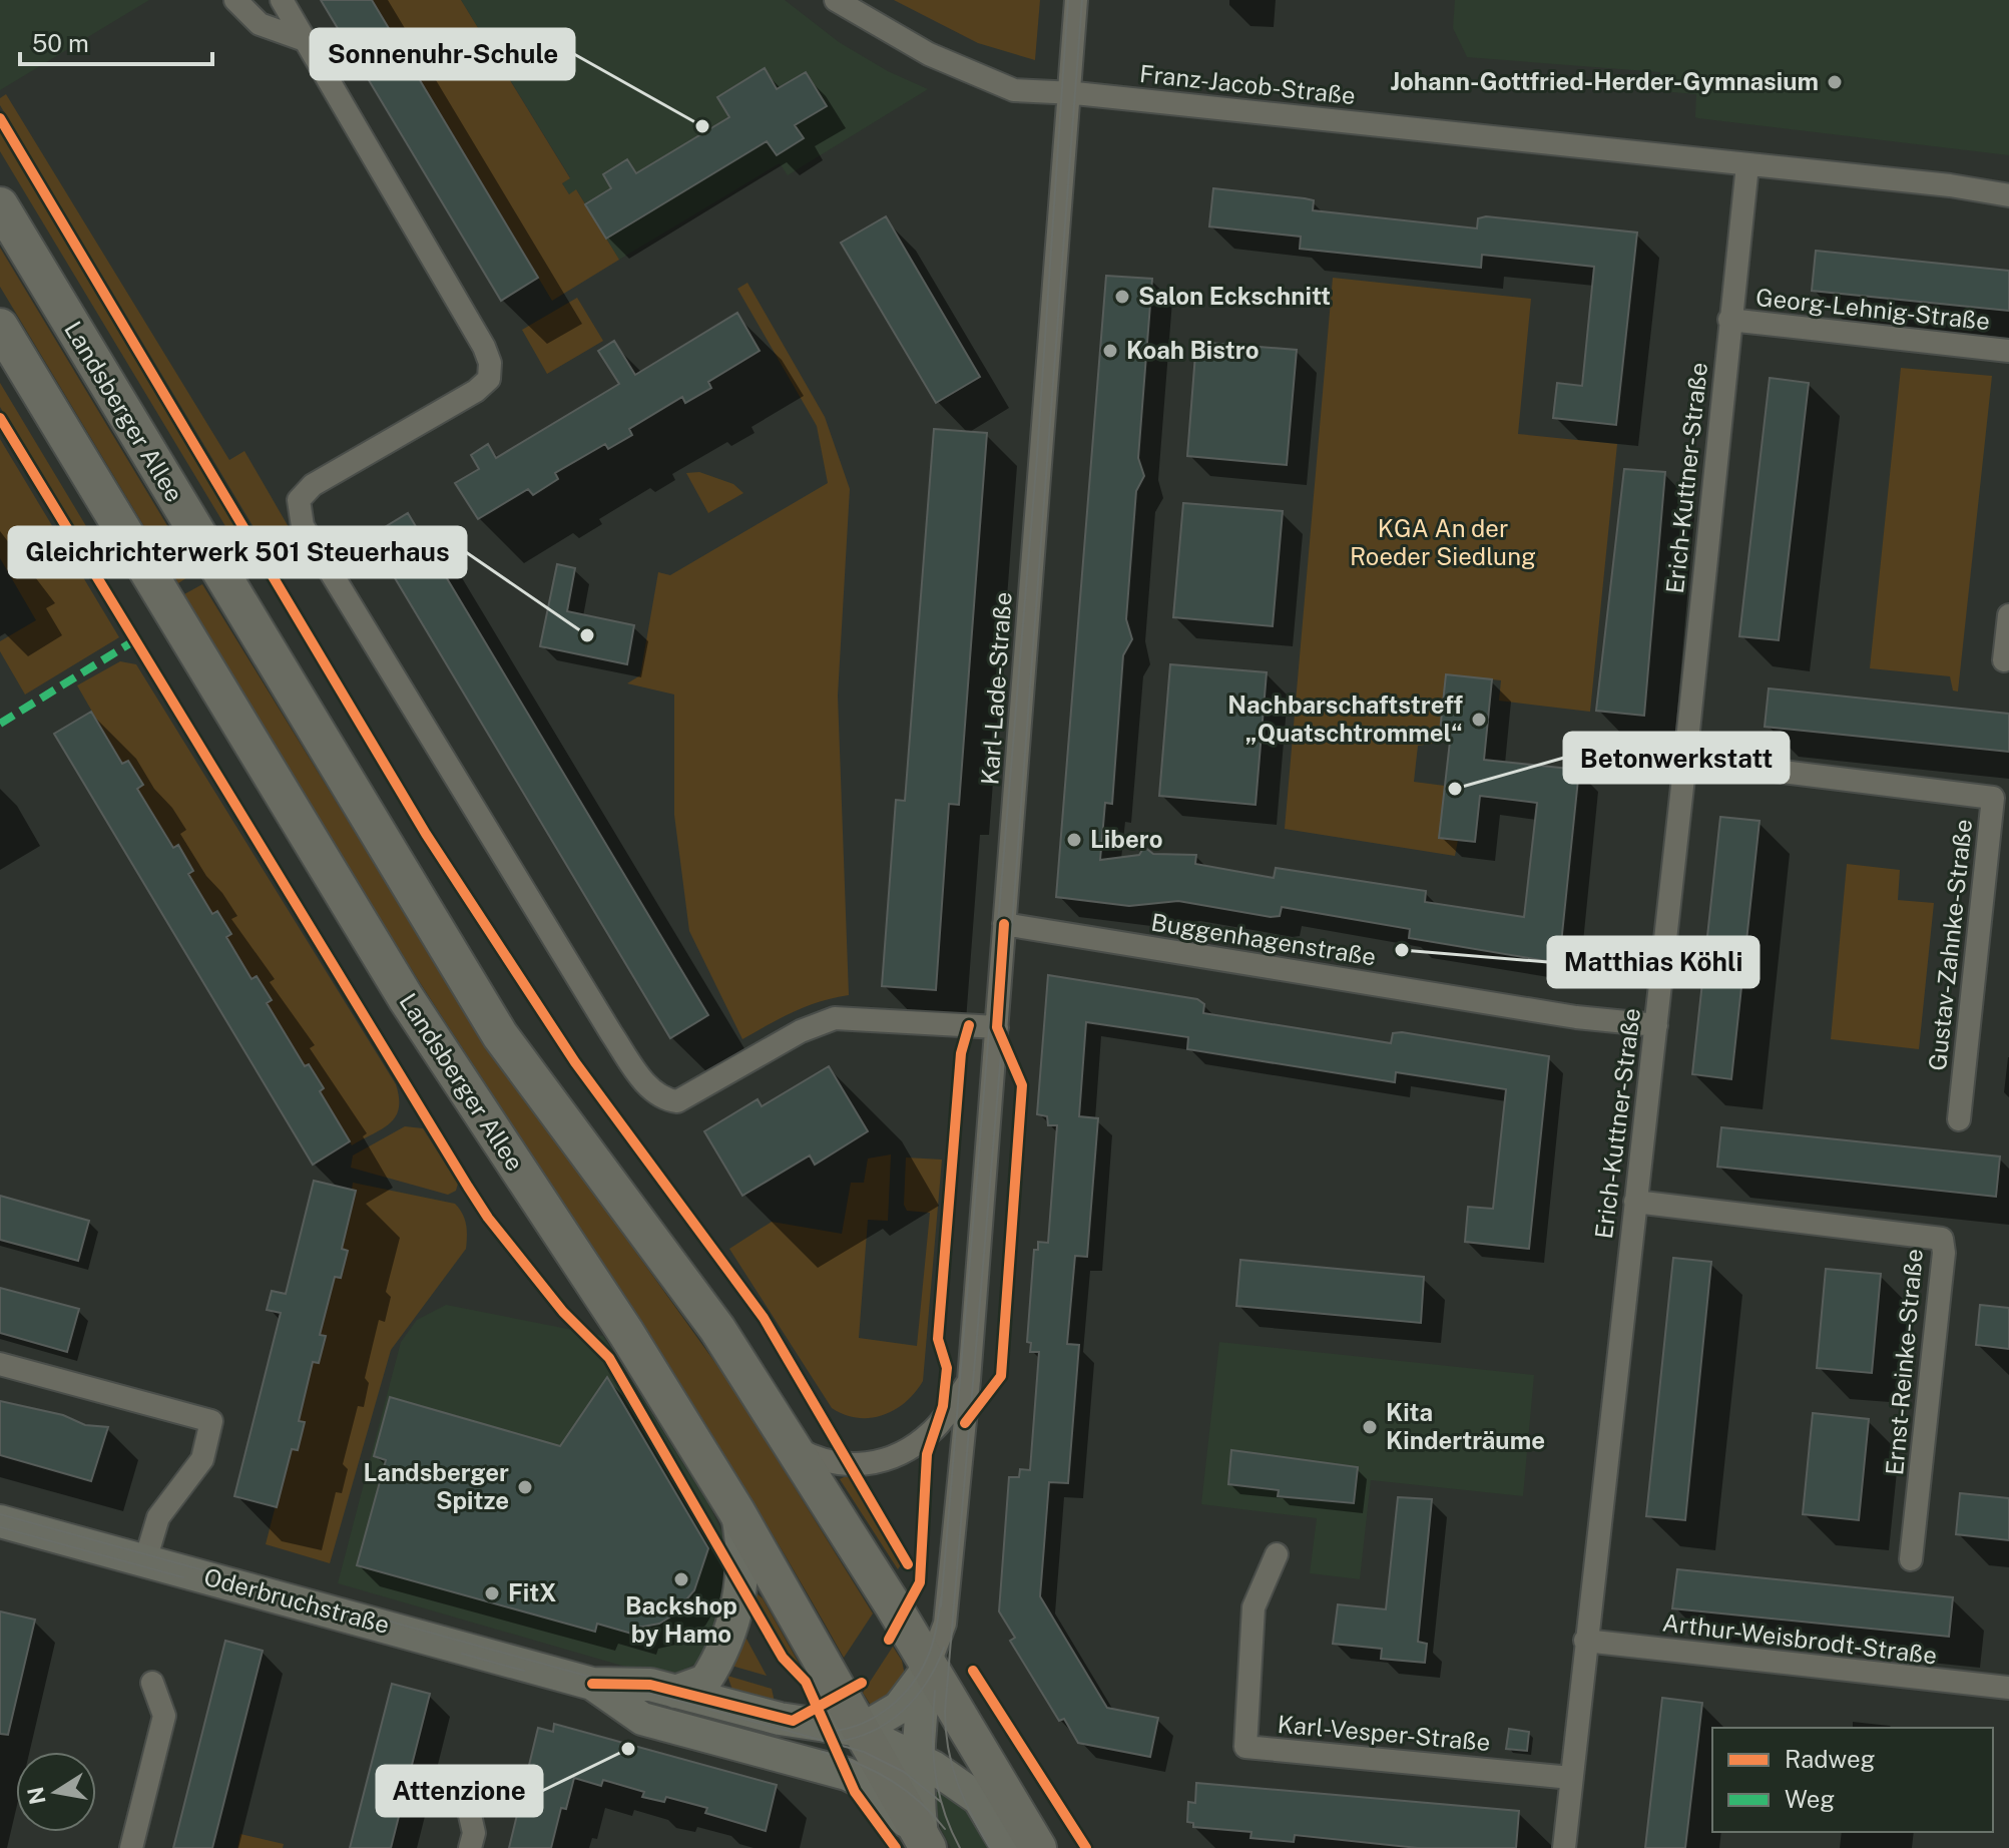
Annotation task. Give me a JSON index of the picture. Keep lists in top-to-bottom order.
{
  "streets": {
    "main road": ["Landsberger Allee"],
    "street": [
      "Franz-Jacob-Straße",
      "Georg-Lehnig-Straße",
      "Erich-Kuttner-Straße",
      "Karl-Lade-Straße",
      "Buggenhagenstraße",
      "Gustav-Zahnke-Straße",
      "Ernst-Reinke-Straße",
      "Oderbruchstraße",
      "Arthur-Weisbrodt-Straße",
      "Karl-Vesper-Straße"
    ]
  },
  "crossings": [
    ["Franz-Jacob-Straße", "Erich-Kuttner-Straße"],
    ["Franz-Jacob-Straße", "Karl-Lade-Straße"],
    ["Georg-Lehnig-Straße", "Erich-Kuttner-Straße"],
    ["Landsberger Allee", "Karl-Lade-Straße"],
    ["Landsberger Allee", "Oderbruchstraße"],
    ["Erich-Kuttner-Straße", "Buggenhagenstraße"],
    ["Erich-Kuttner-Straße", "Gustav-Zahnke-Straße"],
    ["Erich-Kuttner-Straße", "Ernst-Reinke-Straße"],
    ["Erich-Kuttner-Straße", "Arthur-Weisbrodt-Straße"],
    ["Erich-Kuttner-Straße", "Karl-Vesper-Straße"],
    ["Karl-Lade-Straße", "Buggenhagenstraße"]
  ],
  "parks": ["KGA An der Roeder Siedlung"],
  "places": [
    "Johann-Gottfried-Herder-Gymnasium",
    "Sonnenuhr-Schule",
    "Salon Eckschnitt",
    "Koah Bistro",
    "Gleichrichterwerk 501 Steuerhaus",
    "Nachbarschaftstreff „Quatschtrommel“",
    "Betonwerkstatt",
    "Libero",
    "Matthias Köhli",
    "Kita Kinderträume",
    "Landsberger Spitze",
    "Backshop by Hamo",
    "FitX",
    "Attenzione"
  ],
  "legend": ["Radweg", "Weg"],
  "scale_bar": "50 m",
  "north": "left"
}
